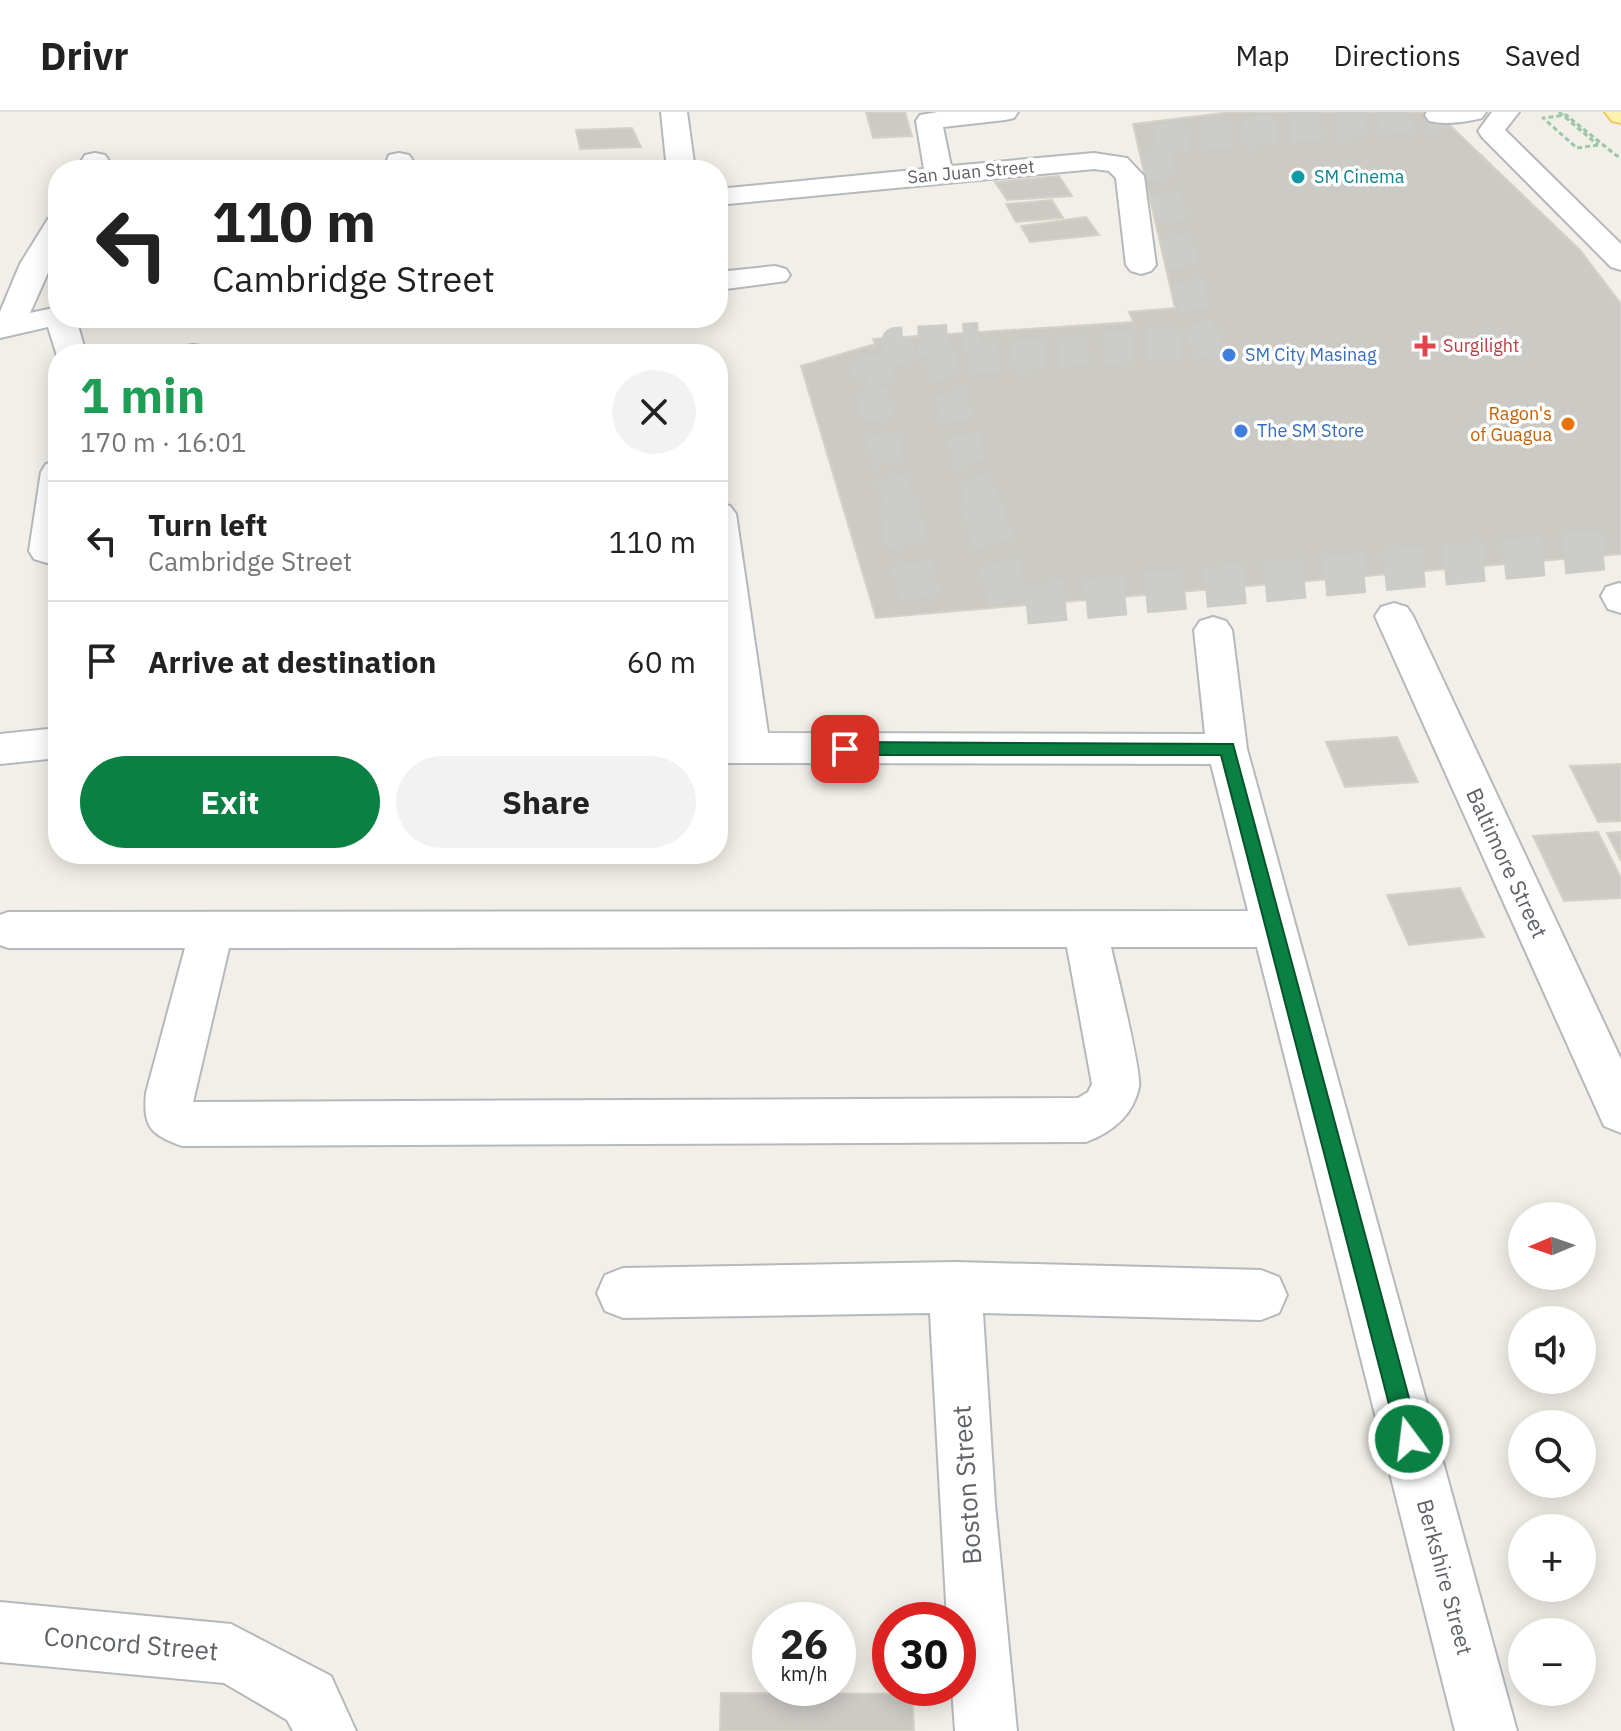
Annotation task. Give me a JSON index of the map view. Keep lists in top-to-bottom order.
{
  "streets": {
    "street": [
      "San Juan Street",
      "Baltimore Street",
      "Boston Street",
      "Berkshire Street",
      "Concord Street"
    ]
  },
  "places": {
    "other": [
      "SM Cinema",
      "SM City Masinag",
      "Ragon's of Guagua",
      "The SM Store"
    ],
    "health": ["Surgilight"]
  },
  "north": "left",
  "page": {
    "header": "Drivr",
    "nav": ["Map", "Directions", "Saved"],
    "turn": ["110 m", "Cambridge Street"],
    "heading": ["1 min", "170 m · 16:01"],
    "list": [
      {
        "name": "Turn left",
        "note": "Cambridge Street",
        "value": "110 m"
      },
      {
        "name": "Arrive at destination",
        "value": "60 m"
      }
    ],
    "buttons": ["Exit", "Share"],
    "map_buttons": ["+", "−"],
    "speed": "26 km/h",
    "limit": "30"
  }
}
